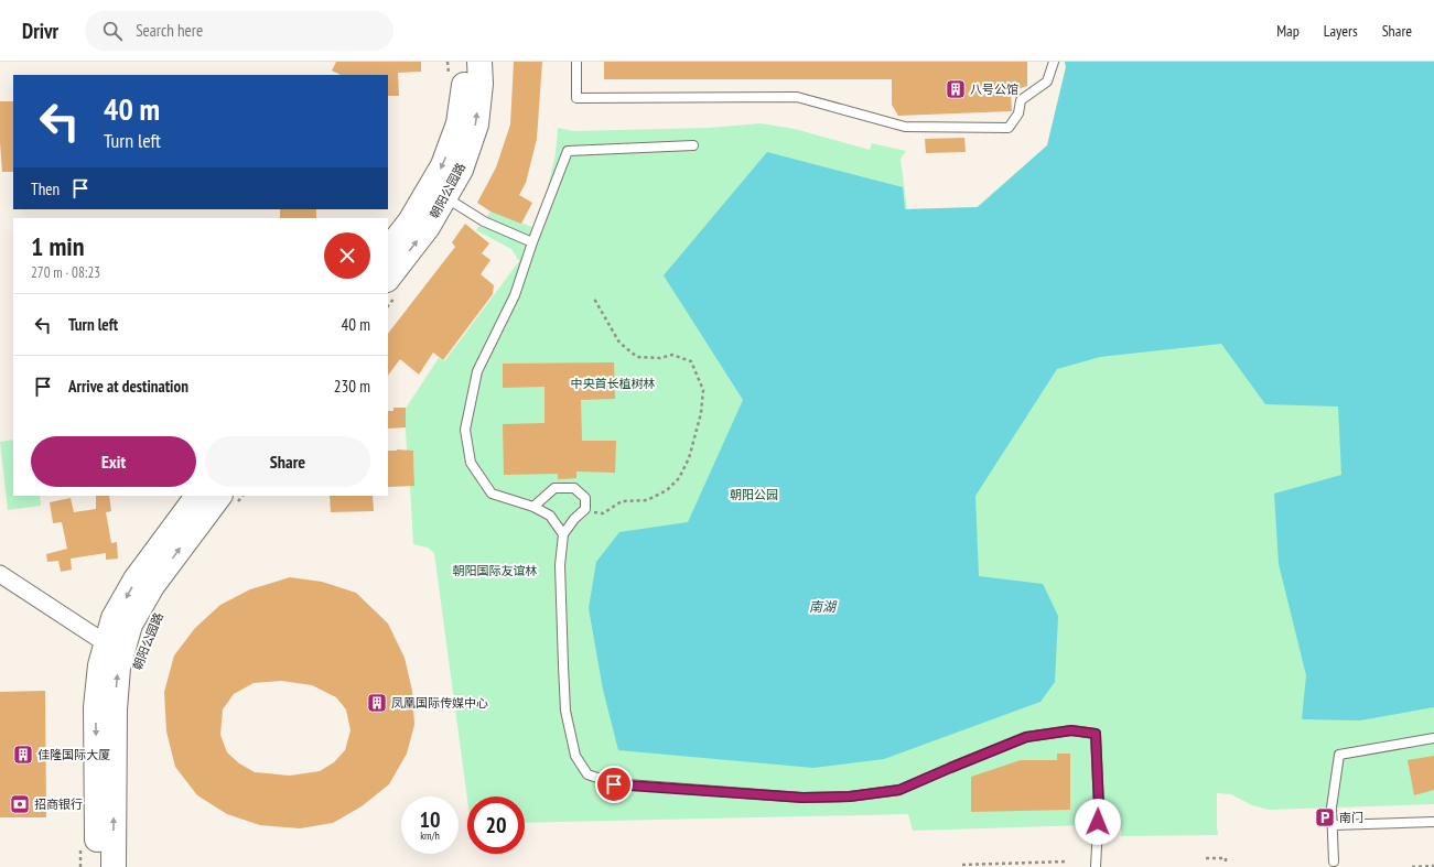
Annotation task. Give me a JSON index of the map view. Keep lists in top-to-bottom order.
{
  "streets": {
    "main road": ["朝阳公园路"]
  },
  "water": ["南湖"],
  "parks": ["中央首长植树林", "朝阳公园", "朝阳国际友谊林"],
  "places": {
    "building": ["八号公馆", "凤凰国际传媒中心", "佳隆国际大厦"],
    "bank": ["招商银行"],
    "parking": ["南门"]
  },
  "page": {
    "header": "Drivr",
    "search": "Search here",
    "nav": ["Map", "Layers", "Share"],
    "turn": ["40 m", "Turn left"],
    "then": "Then",
    "heading": ["1 min", "270 m · 08:23"],
    "list": [
      {
        "name": "Turn left",
        "value": "40 m"
      },
      {
        "name": "Arrive at destination",
        "value": "230 m"
      }
    ],
    "buttons": ["Exit", "Share"],
    "speed": "10 km/h",
    "limit": "20"
  }
}
